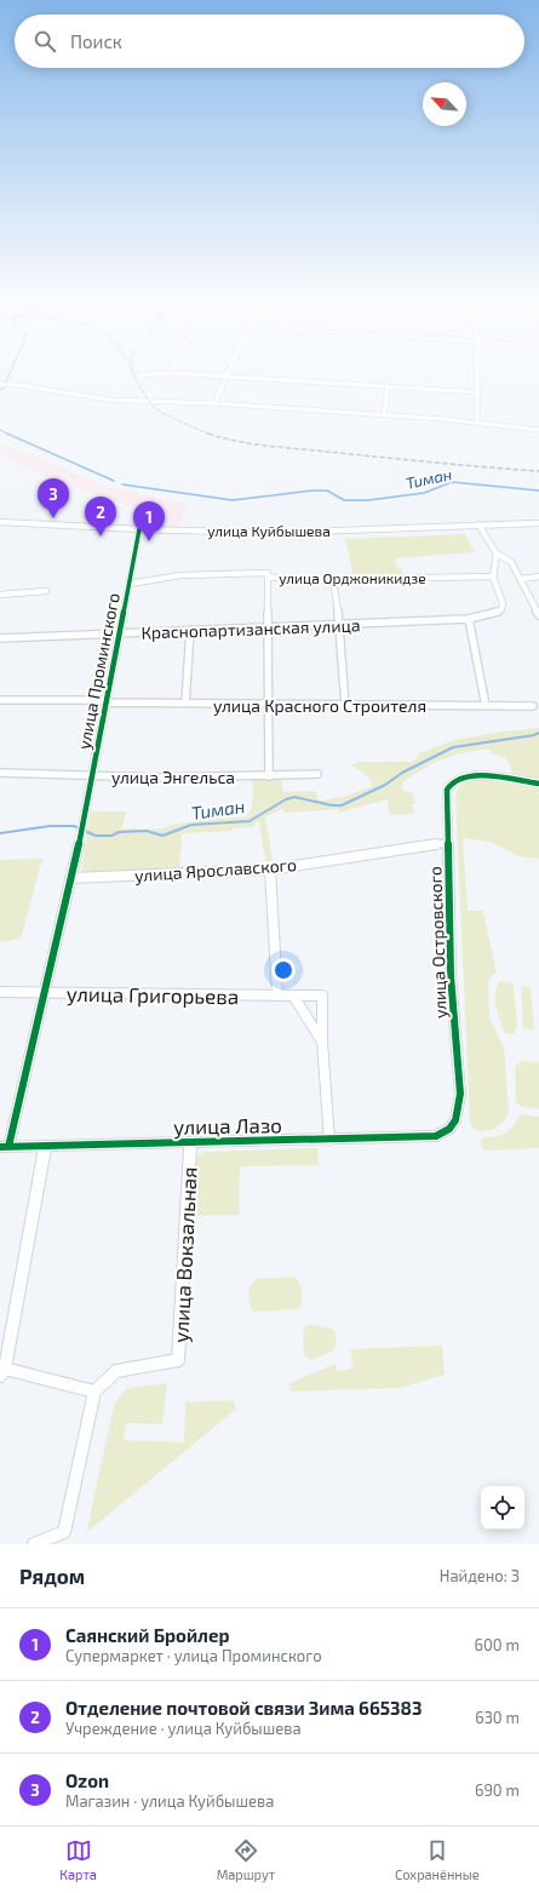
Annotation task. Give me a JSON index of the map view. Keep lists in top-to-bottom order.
{
  "streets": {
    "street": [
      "улица Куйбышева",
      "улица Орджоникидзе",
      "Краснопартизанская улица",
      "улица Проминского",
      "улица Красного Строителя",
      "улица Энгельса",
      "улица Ярославского",
      "улица Островского",
      "улица Григорьева",
      "улица Лазо",
      "улица Вокзальная"
    ]
  },
  "crossings": [
    ["улица Куйбышева", "улица Проминского"],
    ["улица Орджоникидзе", "Краснопартизанская улица"],
    ["улица Орджоникидзе", "улица Проминского"],
    ["Краснопартизанская улица", "улица Проминского"],
    ["улица Проминского", "улица Красного Строителя"],
    ["улица Проминского", "улица Энгельса"],
    ["улица Проминского", "улица Ярославского"],
    ["улица Ярославского", "улица Островского"],
    ["улица Островского", "улица Лазо"],
    ["улица Лазо", "улица Вокзальная"]
  ],
  "water": ["Тиман"],
  "north": "top left",
  "page": {
    "search": "Поиск",
    "pins": ["3", "2", "1"],
    "heading": ["Рядом", "Найдено: 3"],
    "list": [
      {
        "mark": "1",
        "name": "Саянский Бройлер",
        "note": "Супермаркет · улица Проминского",
        "value": "600 m"
      },
      {
        "mark": "2",
        "name": "Отделение почтовой связи Зима 665383",
        "note": "Учреждение · улица Куйбышева",
        "value": "630 m"
      },
      {
        "mark": "3",
        "name": "Ozon",
        "note": "Магазин · улица Куйбышева",
        "value": "690 m"
      }
    ],
    "nav": ["Карта", "Маршрут", "Сохранённые"]
  }
}
